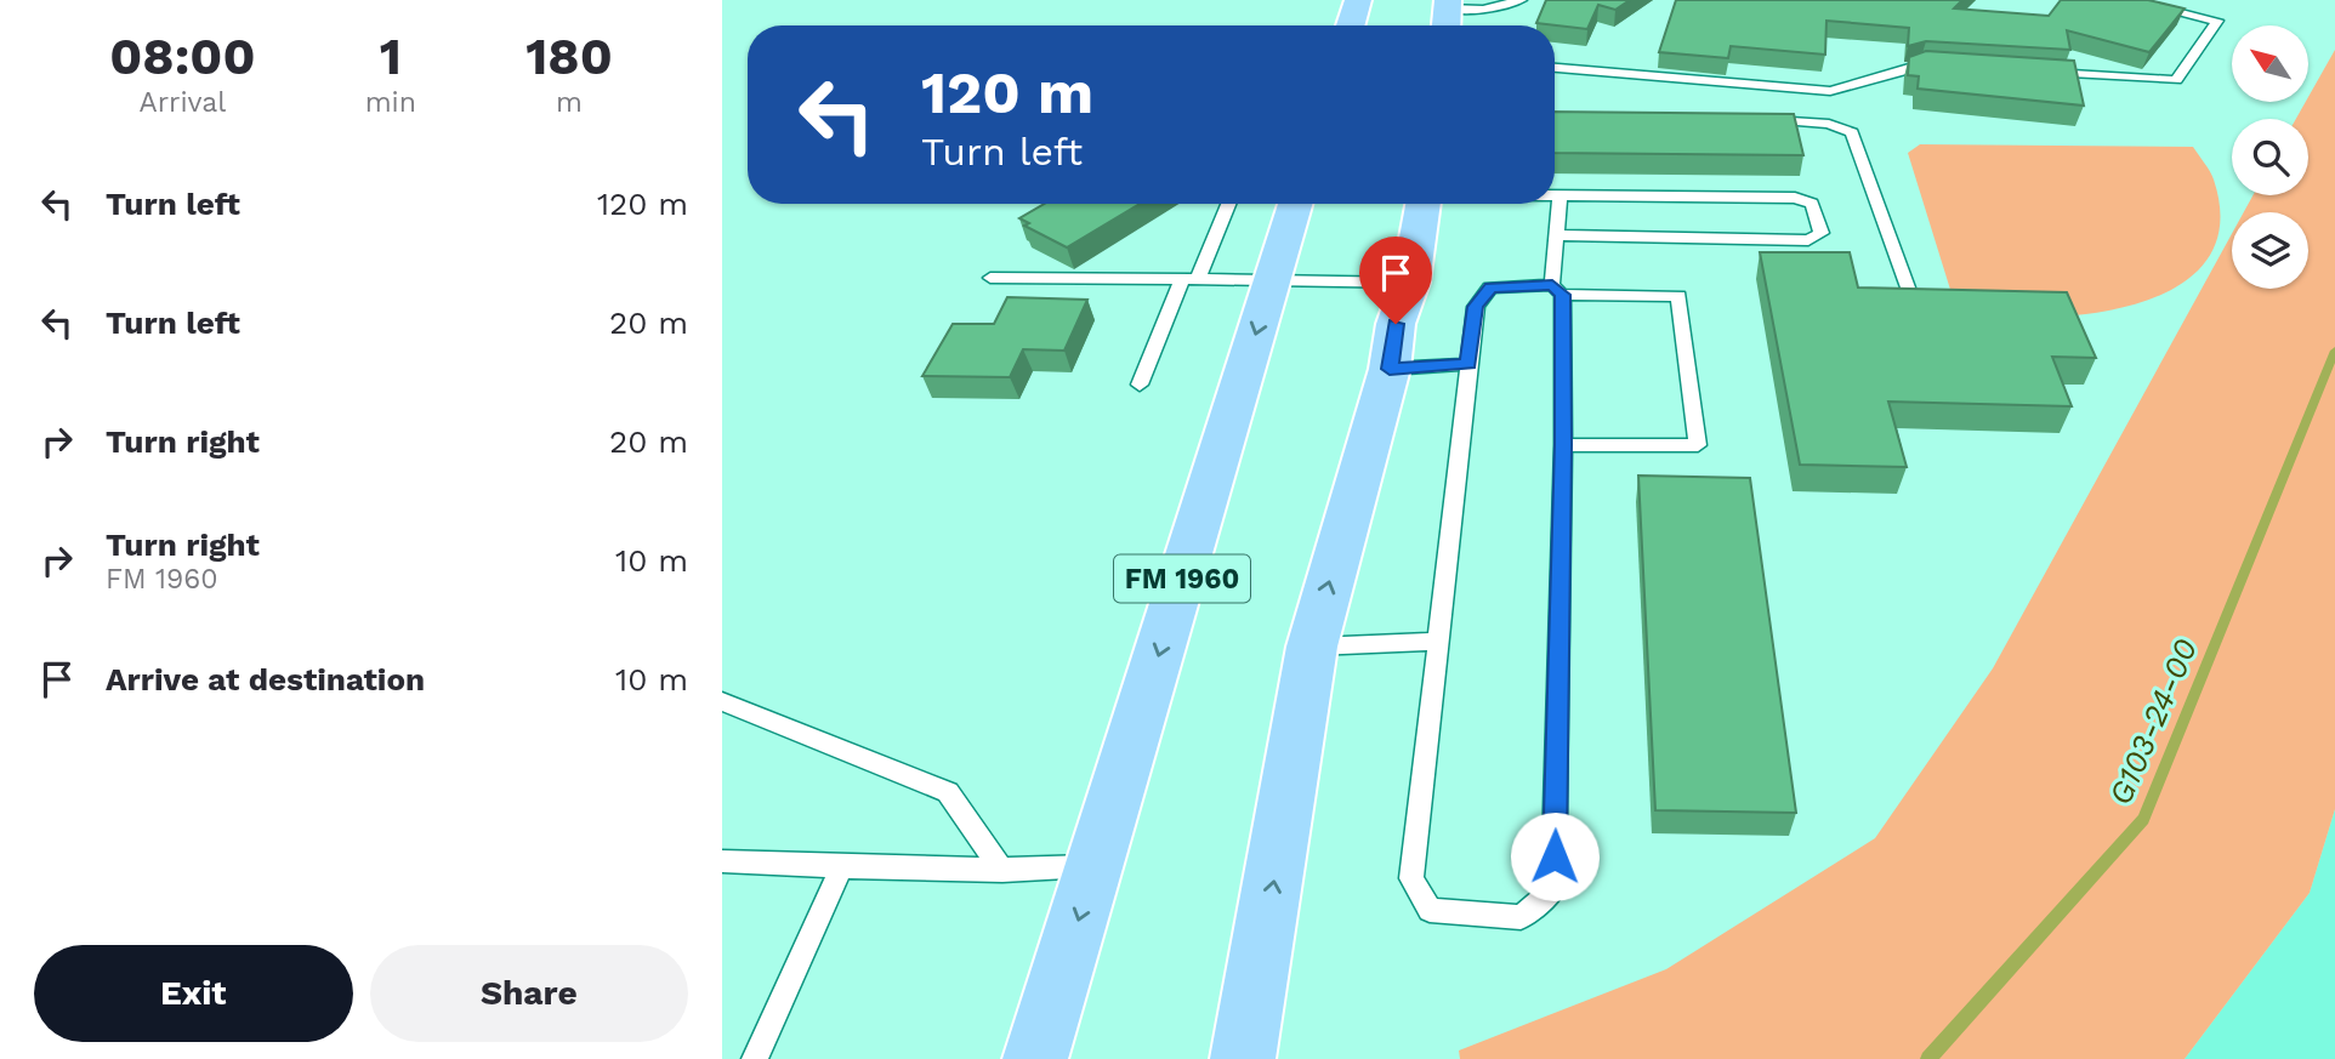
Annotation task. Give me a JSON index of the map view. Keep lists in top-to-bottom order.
{
  "streets": {
    "main road": ["FM 1960"]
  },
  "water": ["G103-24-00"],
  "north": "top left",
  "page": {
    "eta": [
      "08:00",
      "Arrival",
      "1",
      "min",
      "180",
      "m"
    ],
    "turn": ["120 m", "Turn left"],
    "list": [
      {
        "name": "Turn left",
        "value": "120 m"
      },
      {
        "name": "Turn left",
        "value": "20 m"
      },
      {
        "name": "Turn right",
        "value": "20 m"
      },
      {
        "name": "Turn right",
        "note": "FM 1960",
        "value": "10 m"
      },
      {
        "name": "Arrive at destination",
        "value": "10 m"
      }
    ],
    "buttons": ["Exit", "Share"]
  }
}
